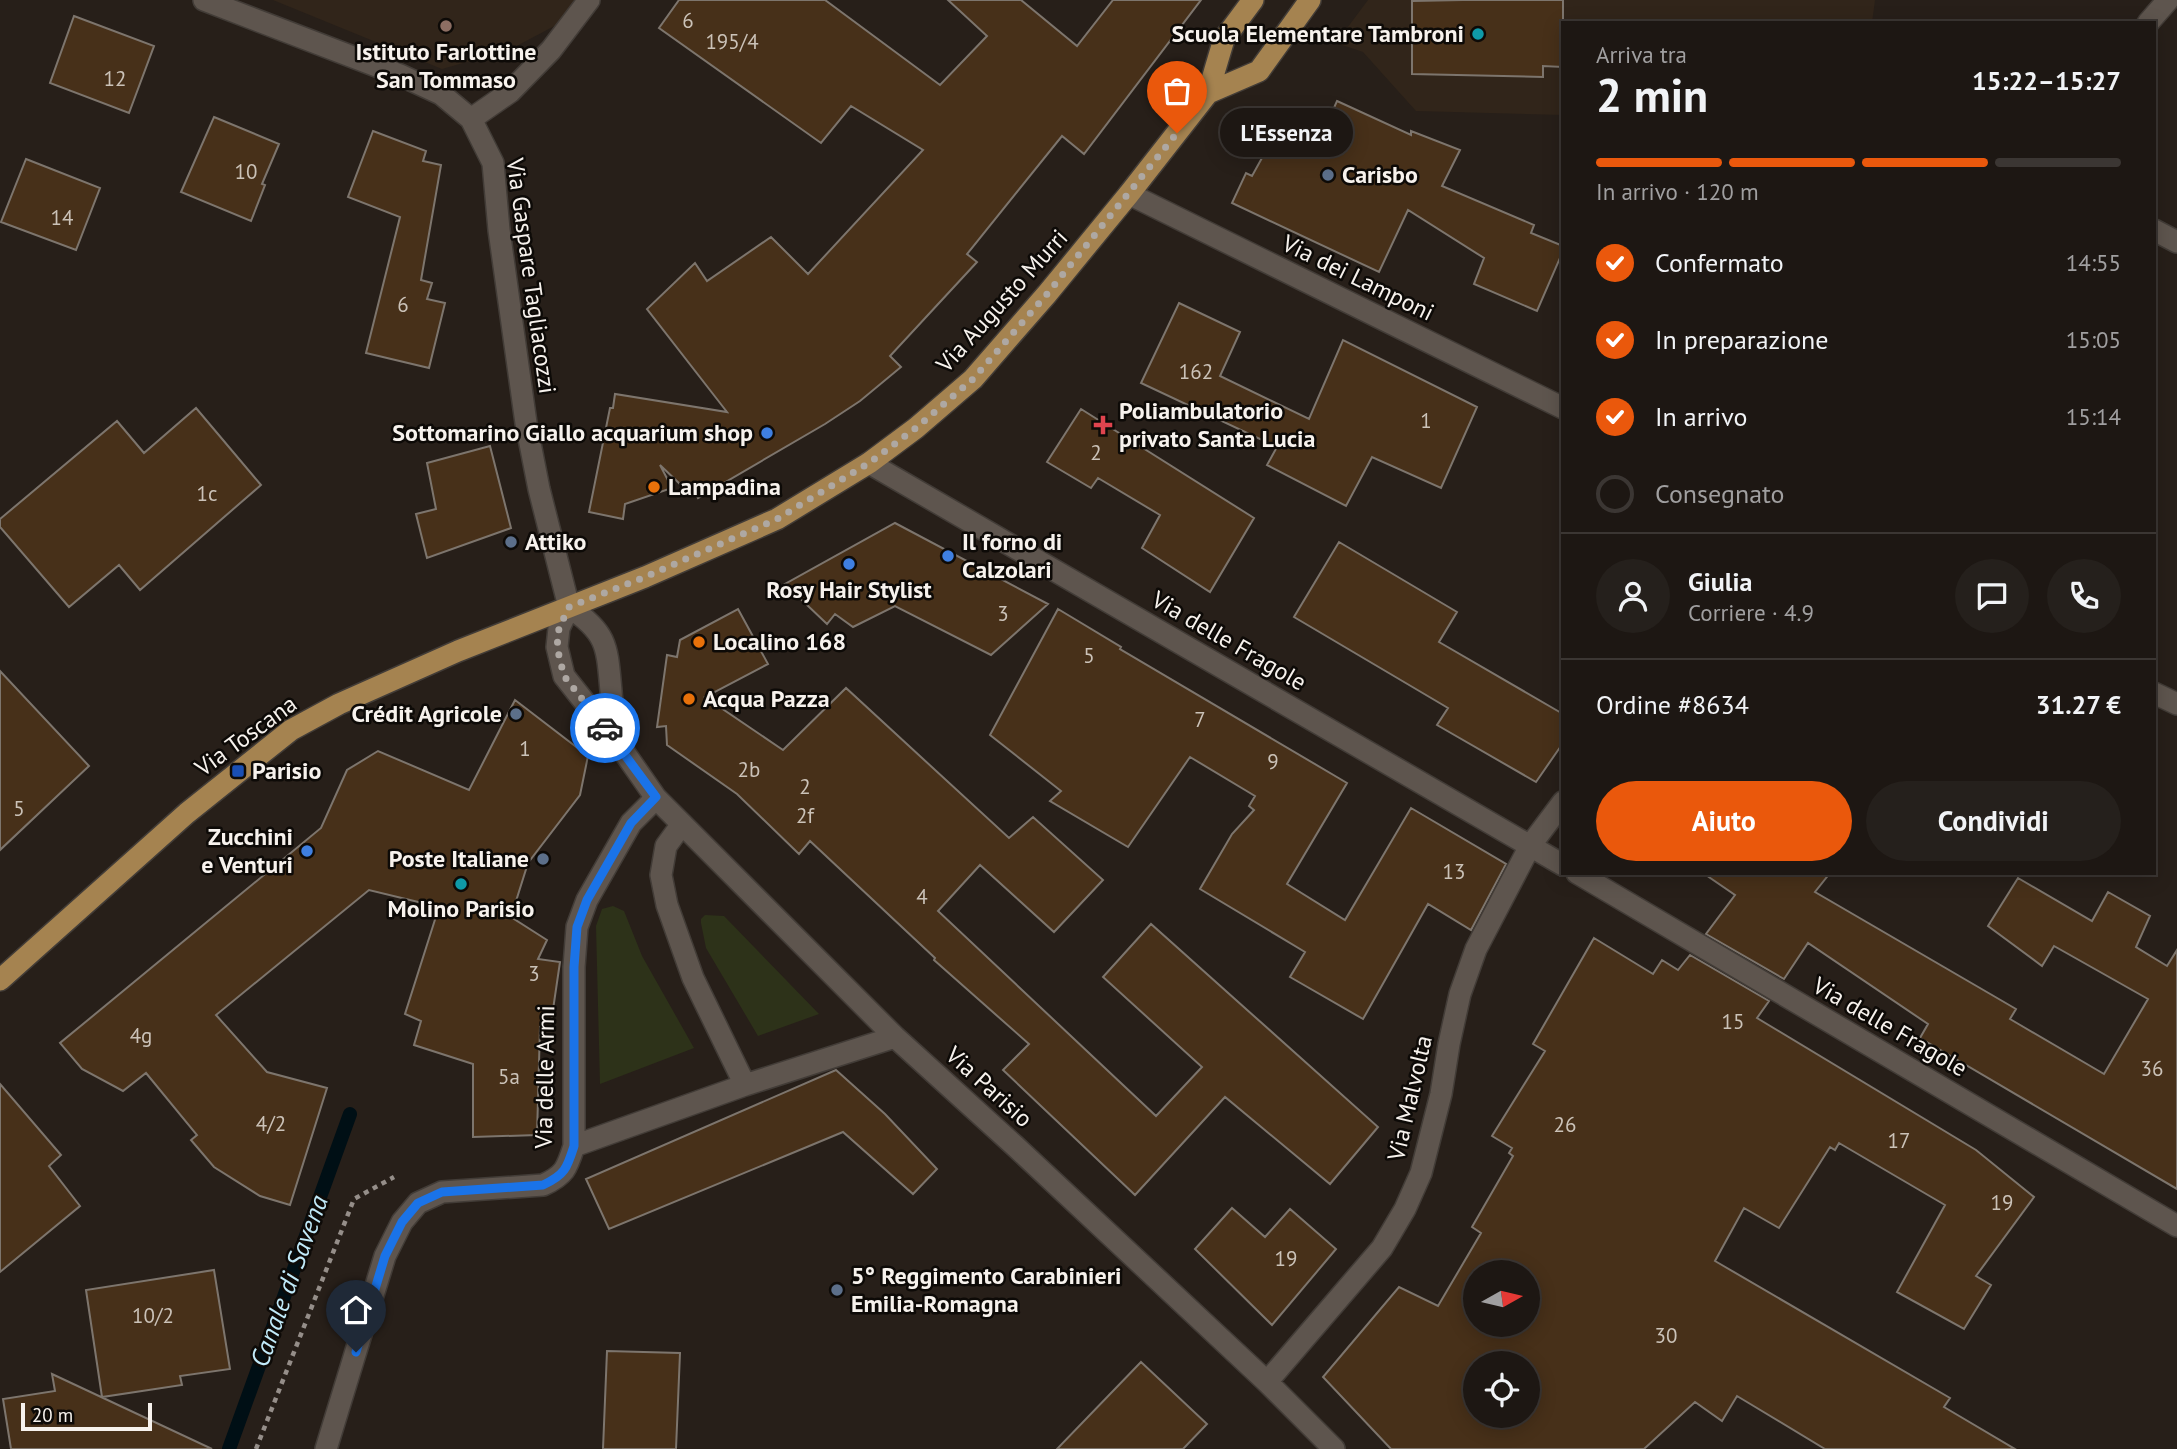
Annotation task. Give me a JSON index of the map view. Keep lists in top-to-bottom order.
{
  "streets": {
    "main road": ["Via Augusto Murri", "Via Toscana"],
    "street": [
      "Via Gaspare Tagliacozzi",
      "Via dei Lamponi",
      "Via delle Fragole",
      "Via delle Armi",
      "Via Parisio",
      "Via Malvolta"
    ]
  },
  "crossings": [
    ["Via Gaspare Tagliacozzi", "Via Augusto Murri"],
    ["Via Gaspare Tagliacozzi", "Via Toscana"],
    ["Via Gaspare Tagliacozzi", "Via Parisio"],
    ["Via dei Lamponi", "Via Augusto Murri"],
    ["Via Augusto Murri", "Via delle Fragole"],
    ["Via Augusto Murri", "Via Toscana"],
    ["Via Augusto Murri", "Via Parisio"],
    ["Via delle Fragole", "Via Malvolta"],
    ["Via Toscana", "Via Parisio"],
    ["Via delle Armi", "Via Parisio"],
    ["Via Parisio", "Via Malvolta"]
  ],
  "water": ["Canale di Savena"],
  "places": {
    "other": [
      "Istituto Farlottine San Tommaso",
      "Scuola Elementare Tambroni",
      "L'Essenza",
      "Carisbo",
      "Sottomarino Giallo acquarium shop",
      "Lampadina",
      "Attiko",
      "Il forno di Calzolari",
      "Rosy Hair Stylist",
      "Localino 168",
      "Acqua Pazza",
      "Crédit Agricole",
      "Zucchini e Venturi",
      "Poste Italiane",
      "Molino Parisio",
      "5° Reggimento Carabinieri Emilia-Romagna"
    ],
    "health": ["Poliambulatorio privato Santa Lucia"],
    "transit": ["Parisio"]
  },
  "house_numbers": [
    "6",
    "195/4",
    "12",
    "10",
    "14",
    "6",
    "162",
    "1",
    "2",
    "1c",
    "3",
    "5",
    "7",
    "1",
    "9",
    "2b",
    "2",
    "5",
    "2f",
    "13",
    "4",
    "3",
    "15",
    "4g",
    "36",
    "5a",
    "4/2",
    "26",
    "17",
    "19",
    "19",
    "10/2",
    "30"
  ],
  "scale_bar": "20 m",
  "north": "right",
  "page": {
    "heading": ["2 min", "Arriva tra", "15:22–15:27"],
    "panel": [
      "Giulia",
      "Corriere · 4.9",
      "Ordine #8634",
      "31.27 €"
    ],
    "bubble": "L'Essenza",
    "bar": "In arrivo · 120 m",
    "list": [
      ["Confermato", "14:55"],
      ["In preparazione", "15:05"],
      ["In arrivo", "15:14"],
      "Consegnato"
    ],
    "buttons": ["Aiuto", "Condividi"],
    "scale": "20 m"
  }
}
